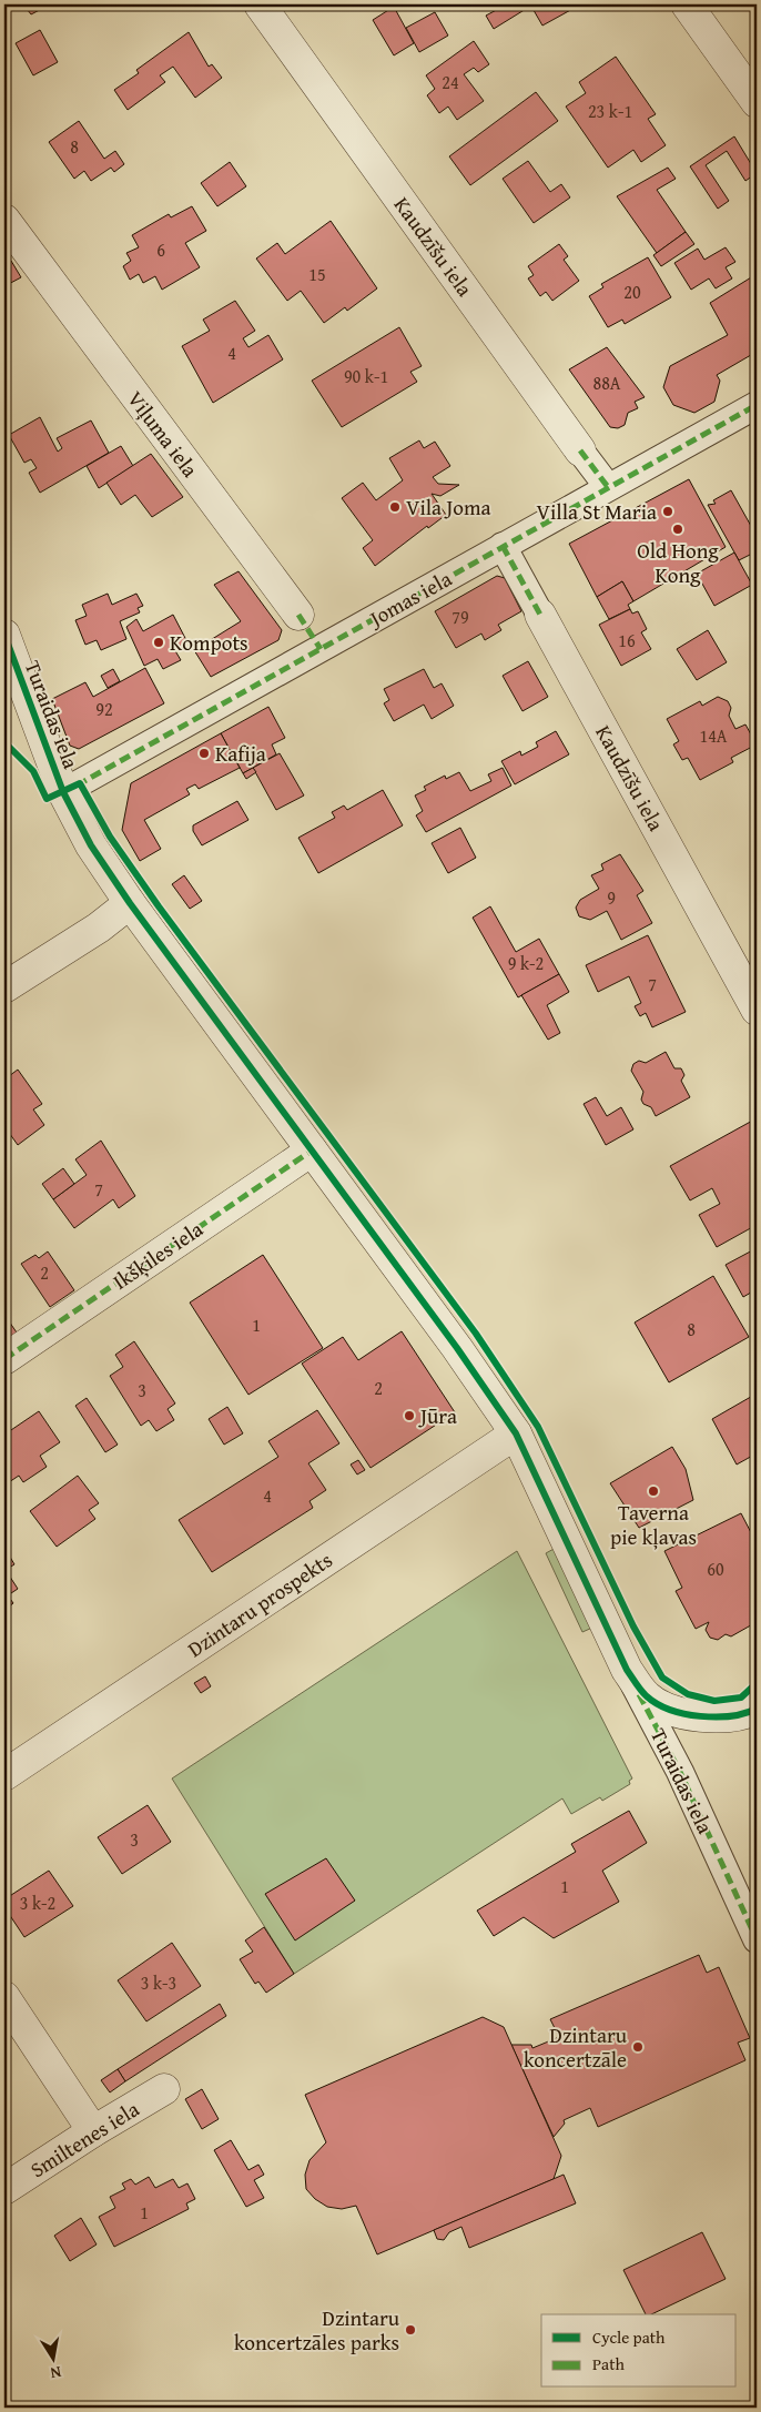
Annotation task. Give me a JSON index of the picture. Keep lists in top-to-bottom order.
{
  "streets": {
    "street": [
      "Kaudzīšu iela",
      "Viļuma iela",
      "Jomas iela",
      "Turaidas iela",
      "Ikšķiles iela",
      "Dzintaru prospekts",
      "Smiltenes iela"
    ]
  },
  "crossings": [
    ["Kaudzīšu iela", "Jomas iela"],
    ["Viļuma iela", "Jomas iela"],
    ["Jomas iela", "Turaidas iela"],
    ["Turaidas iela", "Ikšķiles iela"],
    ["Turaidas iela", "Dzintaru prospekts"]
  ],
  "places": [
    "Vila Joma",
    "Villa St Maria",
    "Old Hong Kong",
    "Kompots",
    "Kafija",
    "Jūra",
    "Taverna pie kļavas",
    "Dzintaru koncertzāle",
    "Dzintaru koncertzāles parks"
  ],
  "house_numbers": [
    "24",
    "23 k-1",
    "8",
    "6",
    "15",
    "20",
    "4",
    "90 k-1",
    "88A",
    "79",
    "16",
    "92",
    "14A",
    "9",
    "9 k-2",
    "7",
    "7",
    "2",
    "1",
    "8",
    "2",
    "3",
    "4",
    "60",
    "3",
    "1",
    "3 k-2",
    "3 k-3",
    "1"
  ],
  "legend": ["Cycle path", "Path"],
  "north": "bottom"
}
